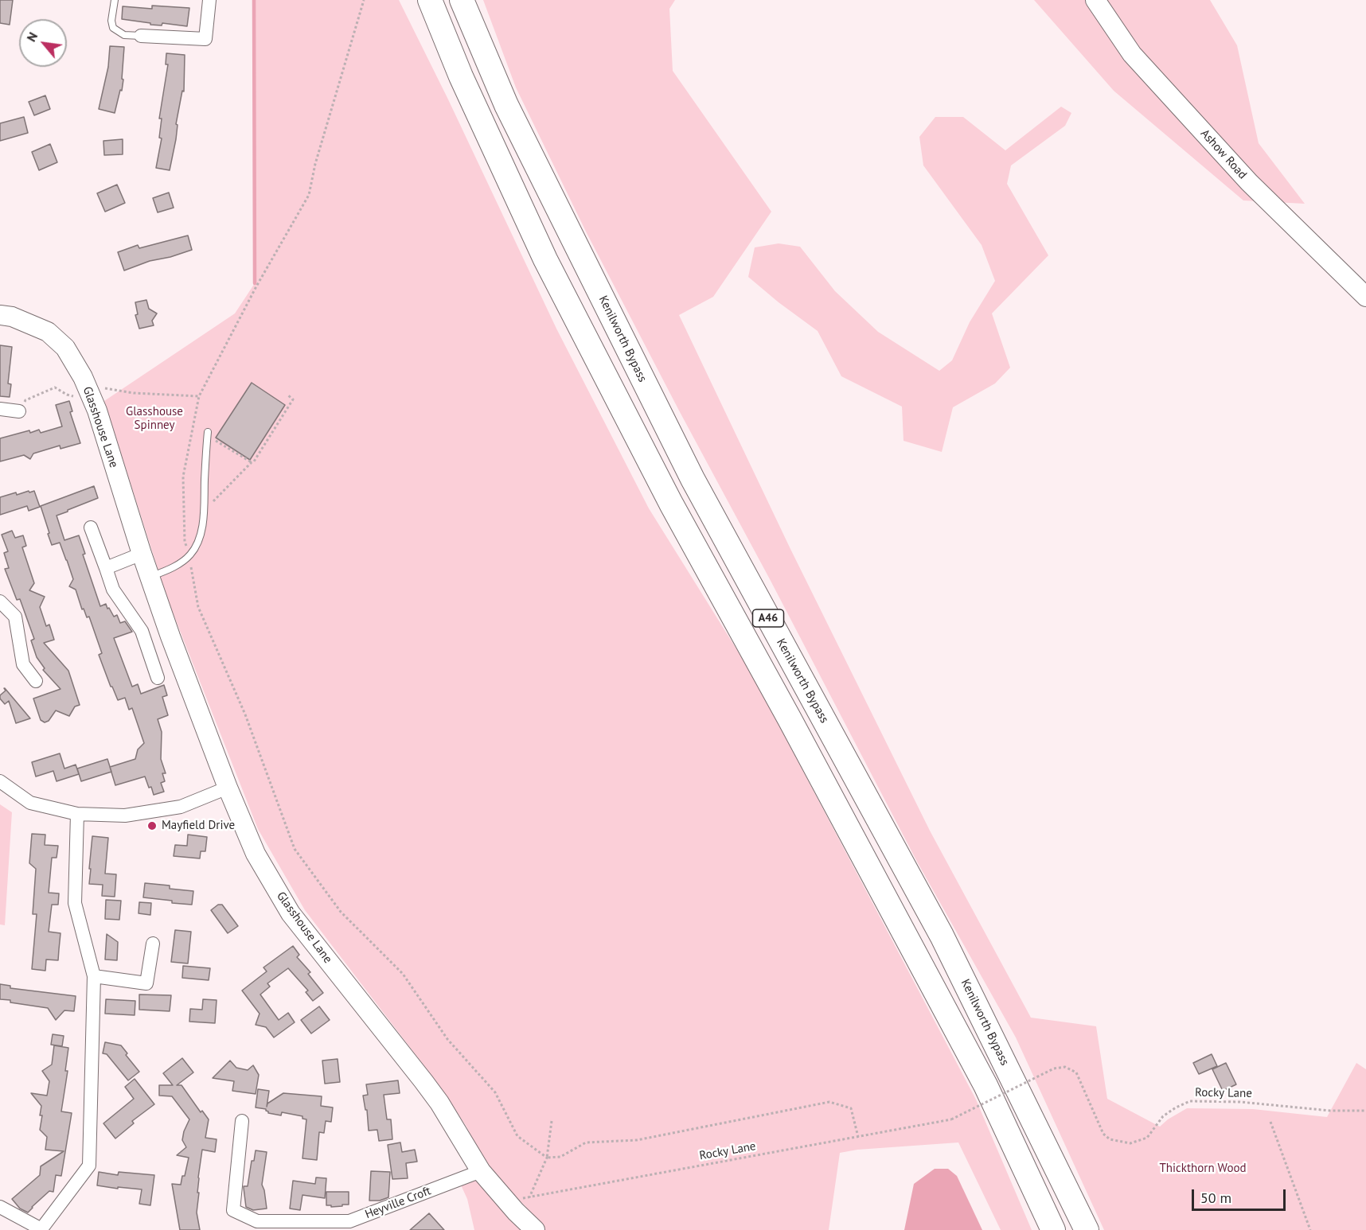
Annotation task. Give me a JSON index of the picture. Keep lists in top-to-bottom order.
{
  "streets": {
    "highway": ["Kenilworth Bypass", "A46"],
    "street": ["Ashow Road", "Glasshouse Lane", "Heyville Croft"],
    "path": ["Rocky Lane"]
  },
  "crossings": [
    ["Glasshouse Lane", "Rocky Lane"],
    ["Glasshouse Lane", "Heyville Croft"]
  ],
  "parks": ["Glasshouse Spinney", "Thickthorn Wood"],
  "places": ["Mayfield Drive"],
  "scale_bar": "50 m",
  "north": "top left"
}
